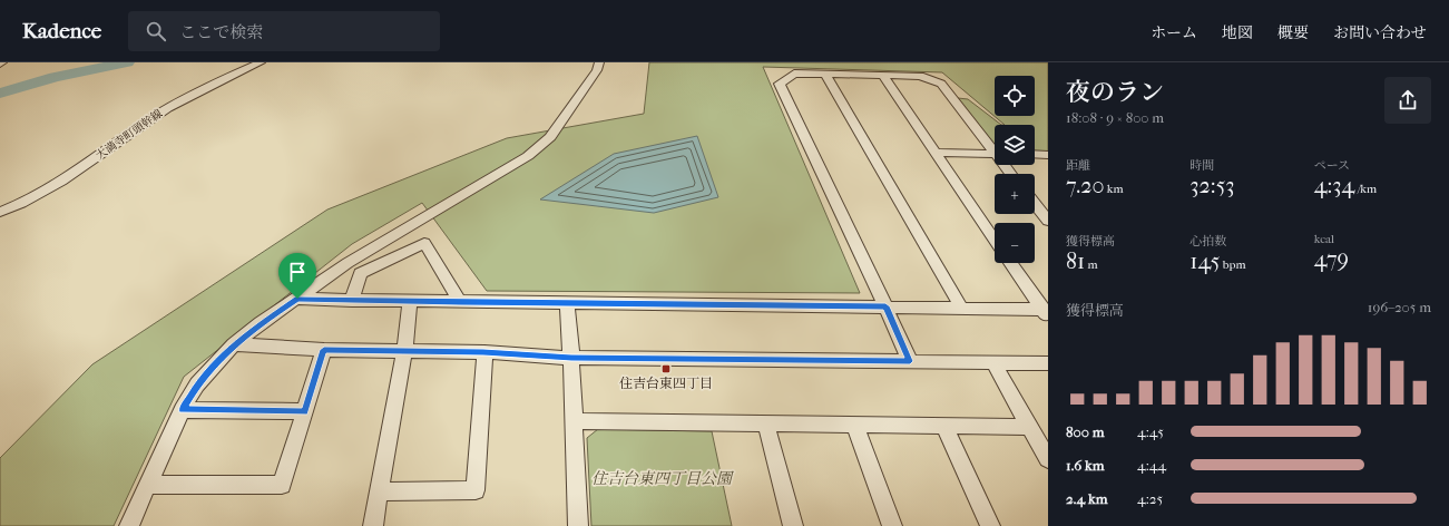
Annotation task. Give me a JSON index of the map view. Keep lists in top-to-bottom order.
{
  "streets": {
    "street": ["大満寺町頭幹線"]
  },
  "parks": ["住吉台東四丁目公園"],
  "places": {
    "transit": ["住吉台東四丁目"]
  },
  "page": {
    "header": "Kadence",
    "search": "ここで検索",
    "nav": [
      "ホーム",
      "地図",
      "概要",
      "お問い合わせ"
    ],
    "heading": ["夜のラン", "18:08 · 9 × 800 m"],
    "map_buttons": ["+", "−"],
    "stats": [
      ["距離", "7.20 km"],
      ["時間", "32:53"],
      ["ペース", "4:34 /km"],
      ["獲得標高", "81 m"],
      ["心拍数", "145 bpm"],
      ["kcal", "479"]
    ],
    "chart": ["獲得標高", "196–205 m"],
    "list": [
      {
        "name": "800 m",
        "note": "4:45"
      },
      {
        "name": "1.6 km",
        "note": "4:44"
      },
      {
        "name": "2.4 km",
        "note": "4:25"
      }
    ]
  }
}
